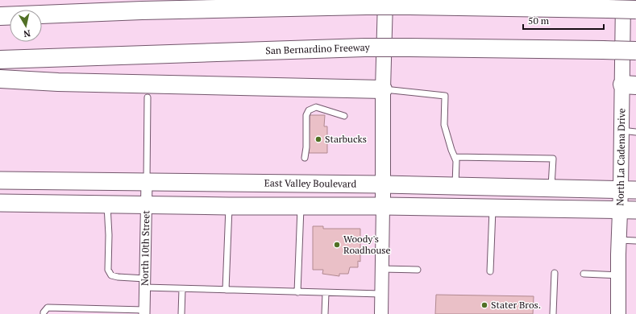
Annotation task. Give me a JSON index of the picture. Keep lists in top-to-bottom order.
{
  "streets": {
    "highway": ["San Bernardino Freeway"],
    "main road": ["North La Cadena Drive", "East Valley Boulevard"],
    "street": ["North 10th Street"]
  },
  "crossings": [
    ["North La Cadena Drive", "East Valley Boulevard"],
    ["East Valley Boulevard", "North 10th Street"]
  ],
  "places": ["Starbucks", "Woody's Roadhouse", "Stater Bros."],
  "scale_bar": "50 m",
  "north": "bottom"
}
